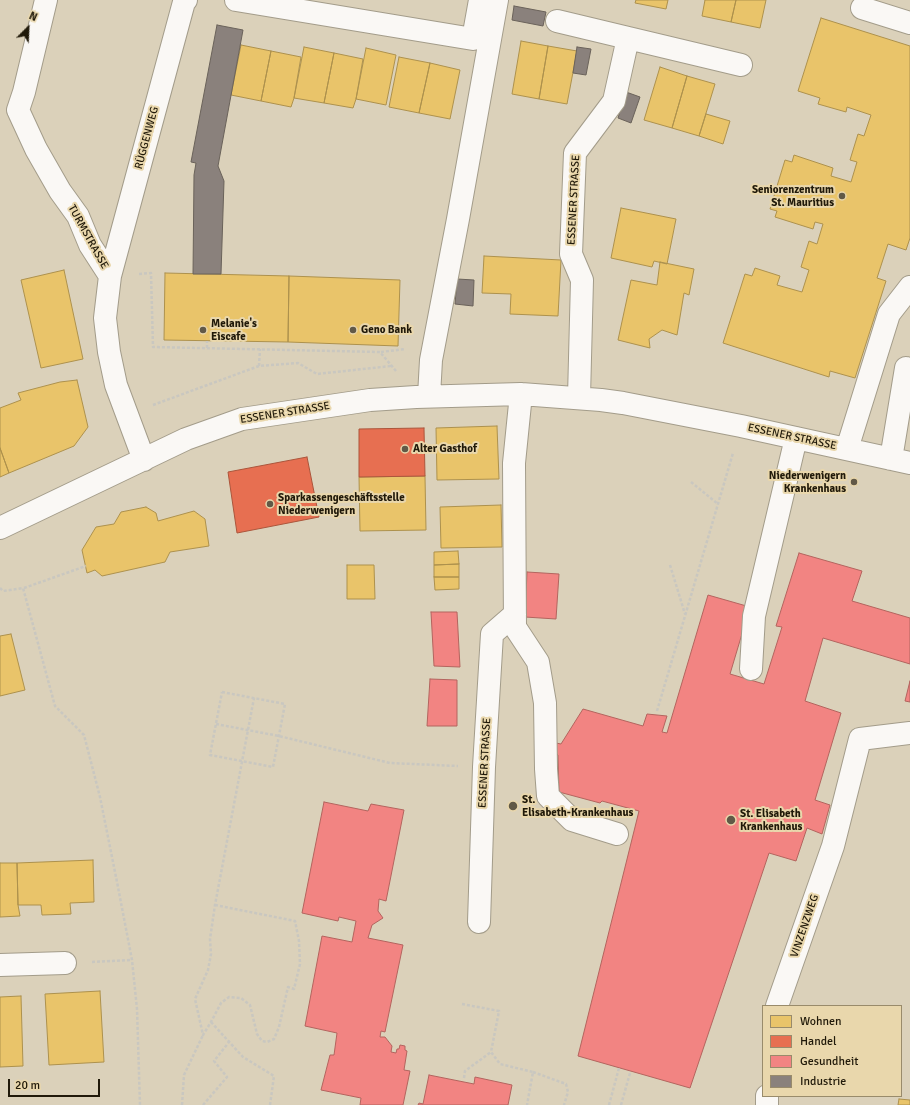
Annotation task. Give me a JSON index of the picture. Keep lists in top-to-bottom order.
{
  "streets": {
    "street": [
      "RÜGGENWEG",
      "ESSENER STRASSE",
      "TURMSTRASSE",
      "VINZENZWEG"
    ]
  },
  "crossings": [
    ["RÜGGENWEG", "TURMSTRASSE"],
    ["ESSENER STRASSE", "TURMSTRASSE"]
  ],
  "places": [
    "Seniorenzentrum St. Mauritius",
    "Melanie's Eiscafe",
    "Geno Bank",
    "Alter Gasthof",
    "Niederwenigern Krankenhaus",
    "Sparkassengeschäftsstelle Niederwenigern",
    "St. Elisabeth-Krankenhaus",
    "St. Elisabeth Krankenhaus"
  ],
  "legend": [
    "Wohnen",
    "Handel",
    "Gesundheit",
    "Industrie"
  ],
  "scale_bar": "20 m",
  "north": "top right"
}
